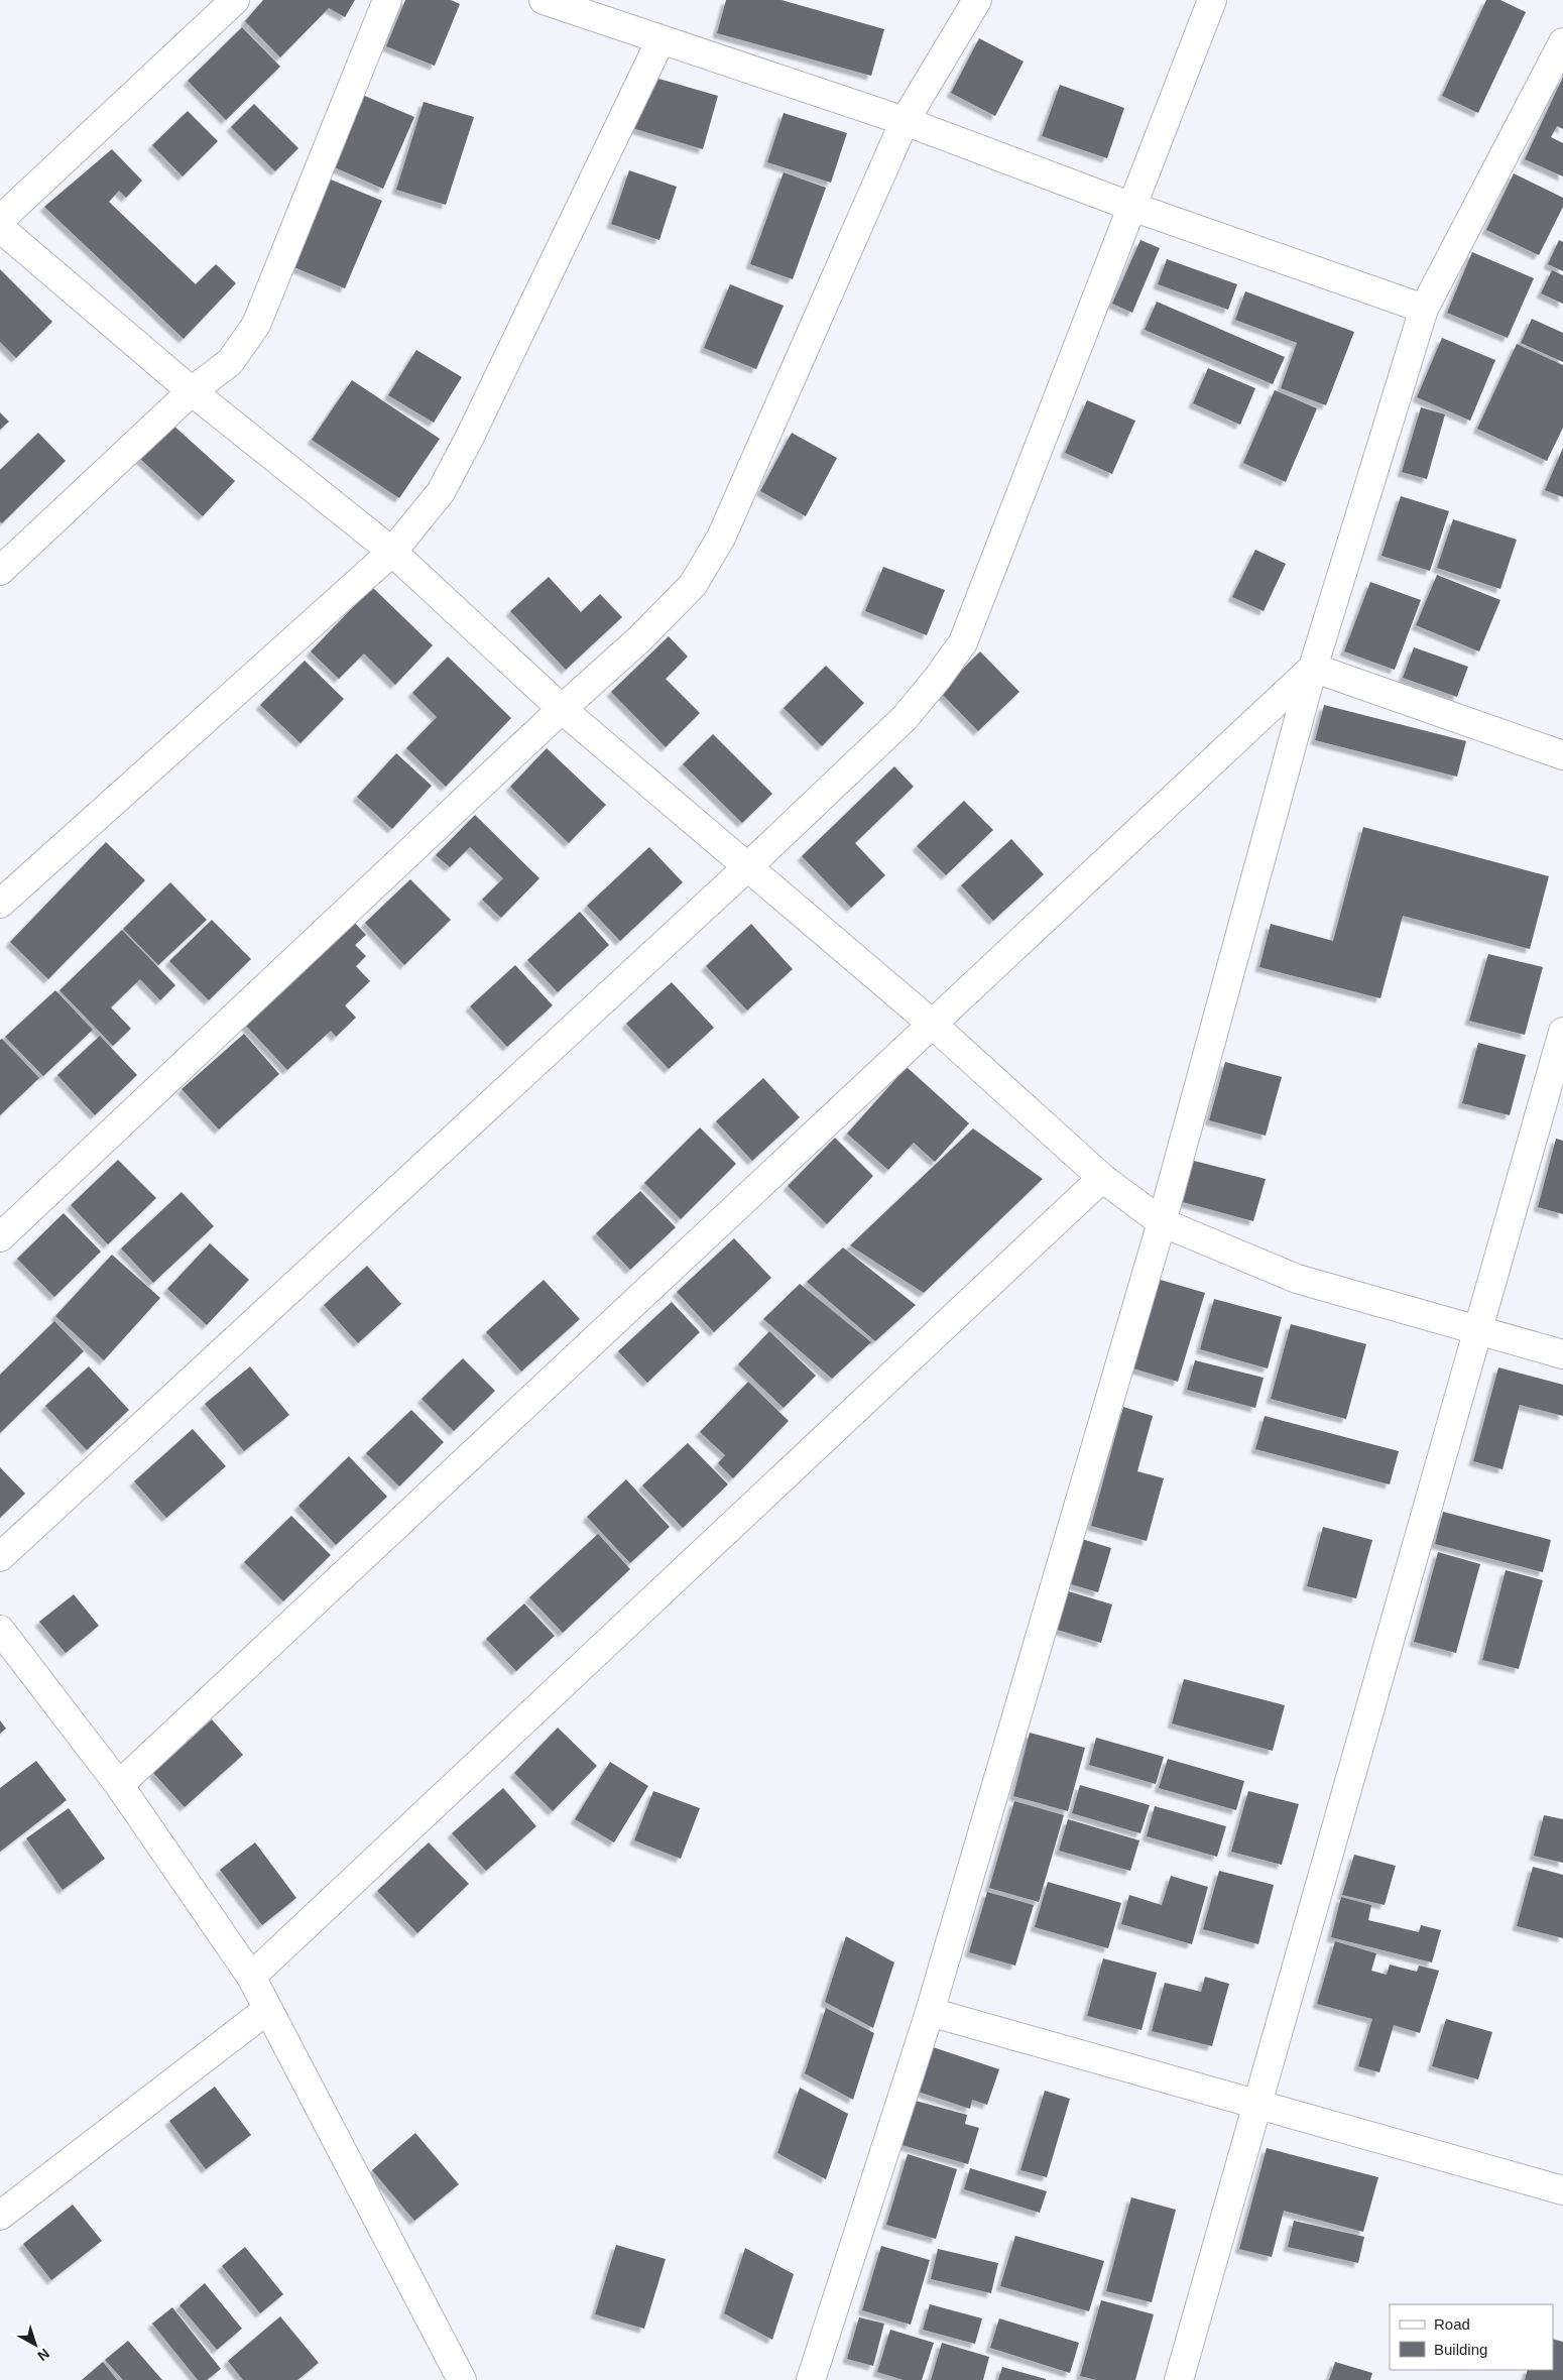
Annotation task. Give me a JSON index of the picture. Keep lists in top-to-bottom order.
{
  "legend": ["Road", "Building"],
  "north": "bottom right"
}
